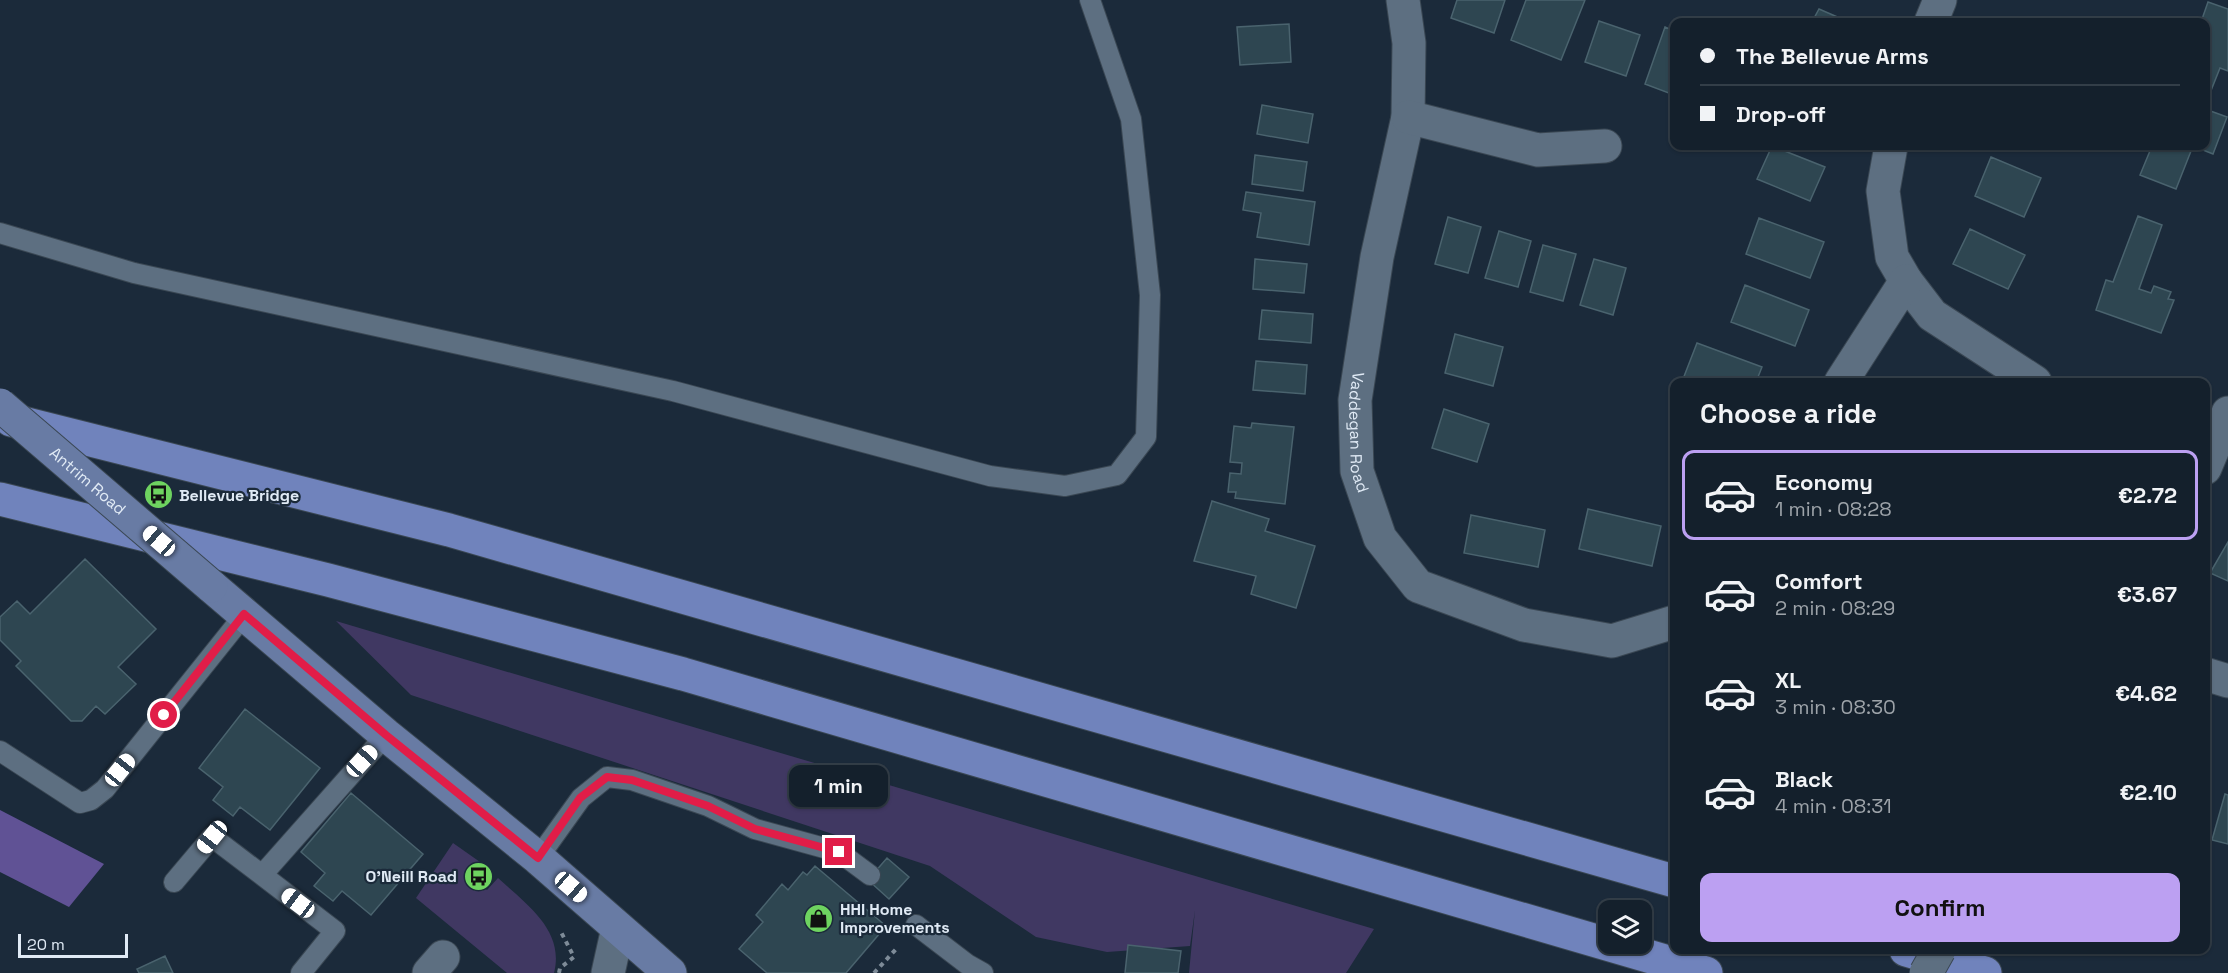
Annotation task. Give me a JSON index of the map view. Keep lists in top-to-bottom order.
{
  "streets": {
    "main road": ["Antrim Road"],
    "street": ["Vaddegan Road"]
  },
  "places": {
    "bus stop": ["Bellevue Bridge", "O'Neill Road"],
    "shop": ["HHI Home Improvements"]
  },
  "scale_bar": "20 m",
  "page": {
    "banner": ["The Bellevue Arms", "Drop-off"],
    "heading": "Choose a ride",
    "list": [
      {
        "name": "Economy",
        "note": "1 min · 08:28",
        "value": "€2.72"
      },
      {
        "name": "Comfort",
        "note": "2 min · 08:29",
        "value": "€3.67"
      },
      {
        "name": "XL",
        "note": "3 min · 08:30",
        "value": "€4.62"
      },
      {
        "name": "Black",
        "note": "4 min · 08:31",
        "value": "€2.10"
      }
    ],
    "bubble": "1 min",
    "buttons": "Confirm",
    "scale": "20 m"
  }
}
